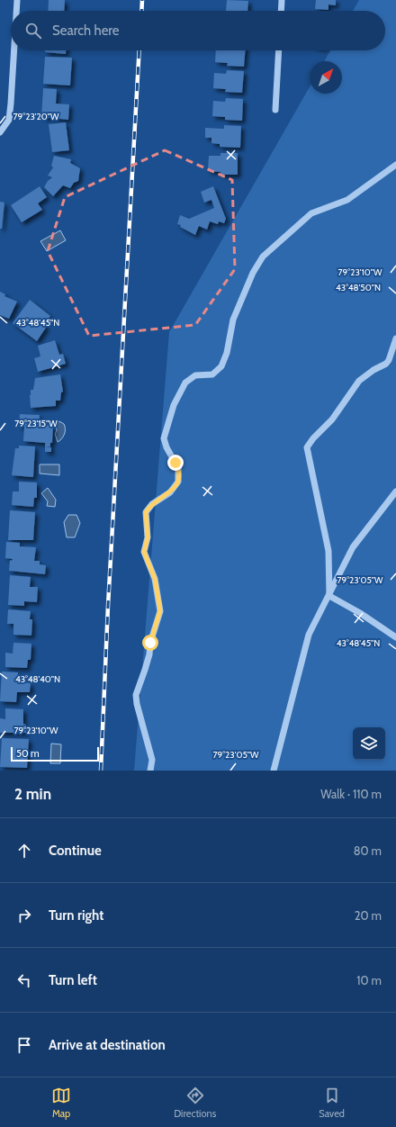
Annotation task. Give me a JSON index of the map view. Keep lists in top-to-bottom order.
{
  "scale_bar": "50 m",
  "north": "top right",
  "page": {
    "search": "Search here",
    "scale": "50 m",
    "heading": ["2 min", "Walk · 110 m"],
    "list": [
      ["Continue", "80 m"],
      ["Turn right", "20 m"],
      ["Turn left", "10 m"],
      "Arrive at destination"
    ],
    "nav": ["Map", "Directions", "Saved"]
  },
  "coordinates": [
    "79°23'20\"W",
    "79°23'10\"W",
    "43°48'50\"N",
    "43°48'45\"N",
    "79°23'15\"W",
    "79°23'05\"W",
    "43°48'40\"N"
  ]
}
